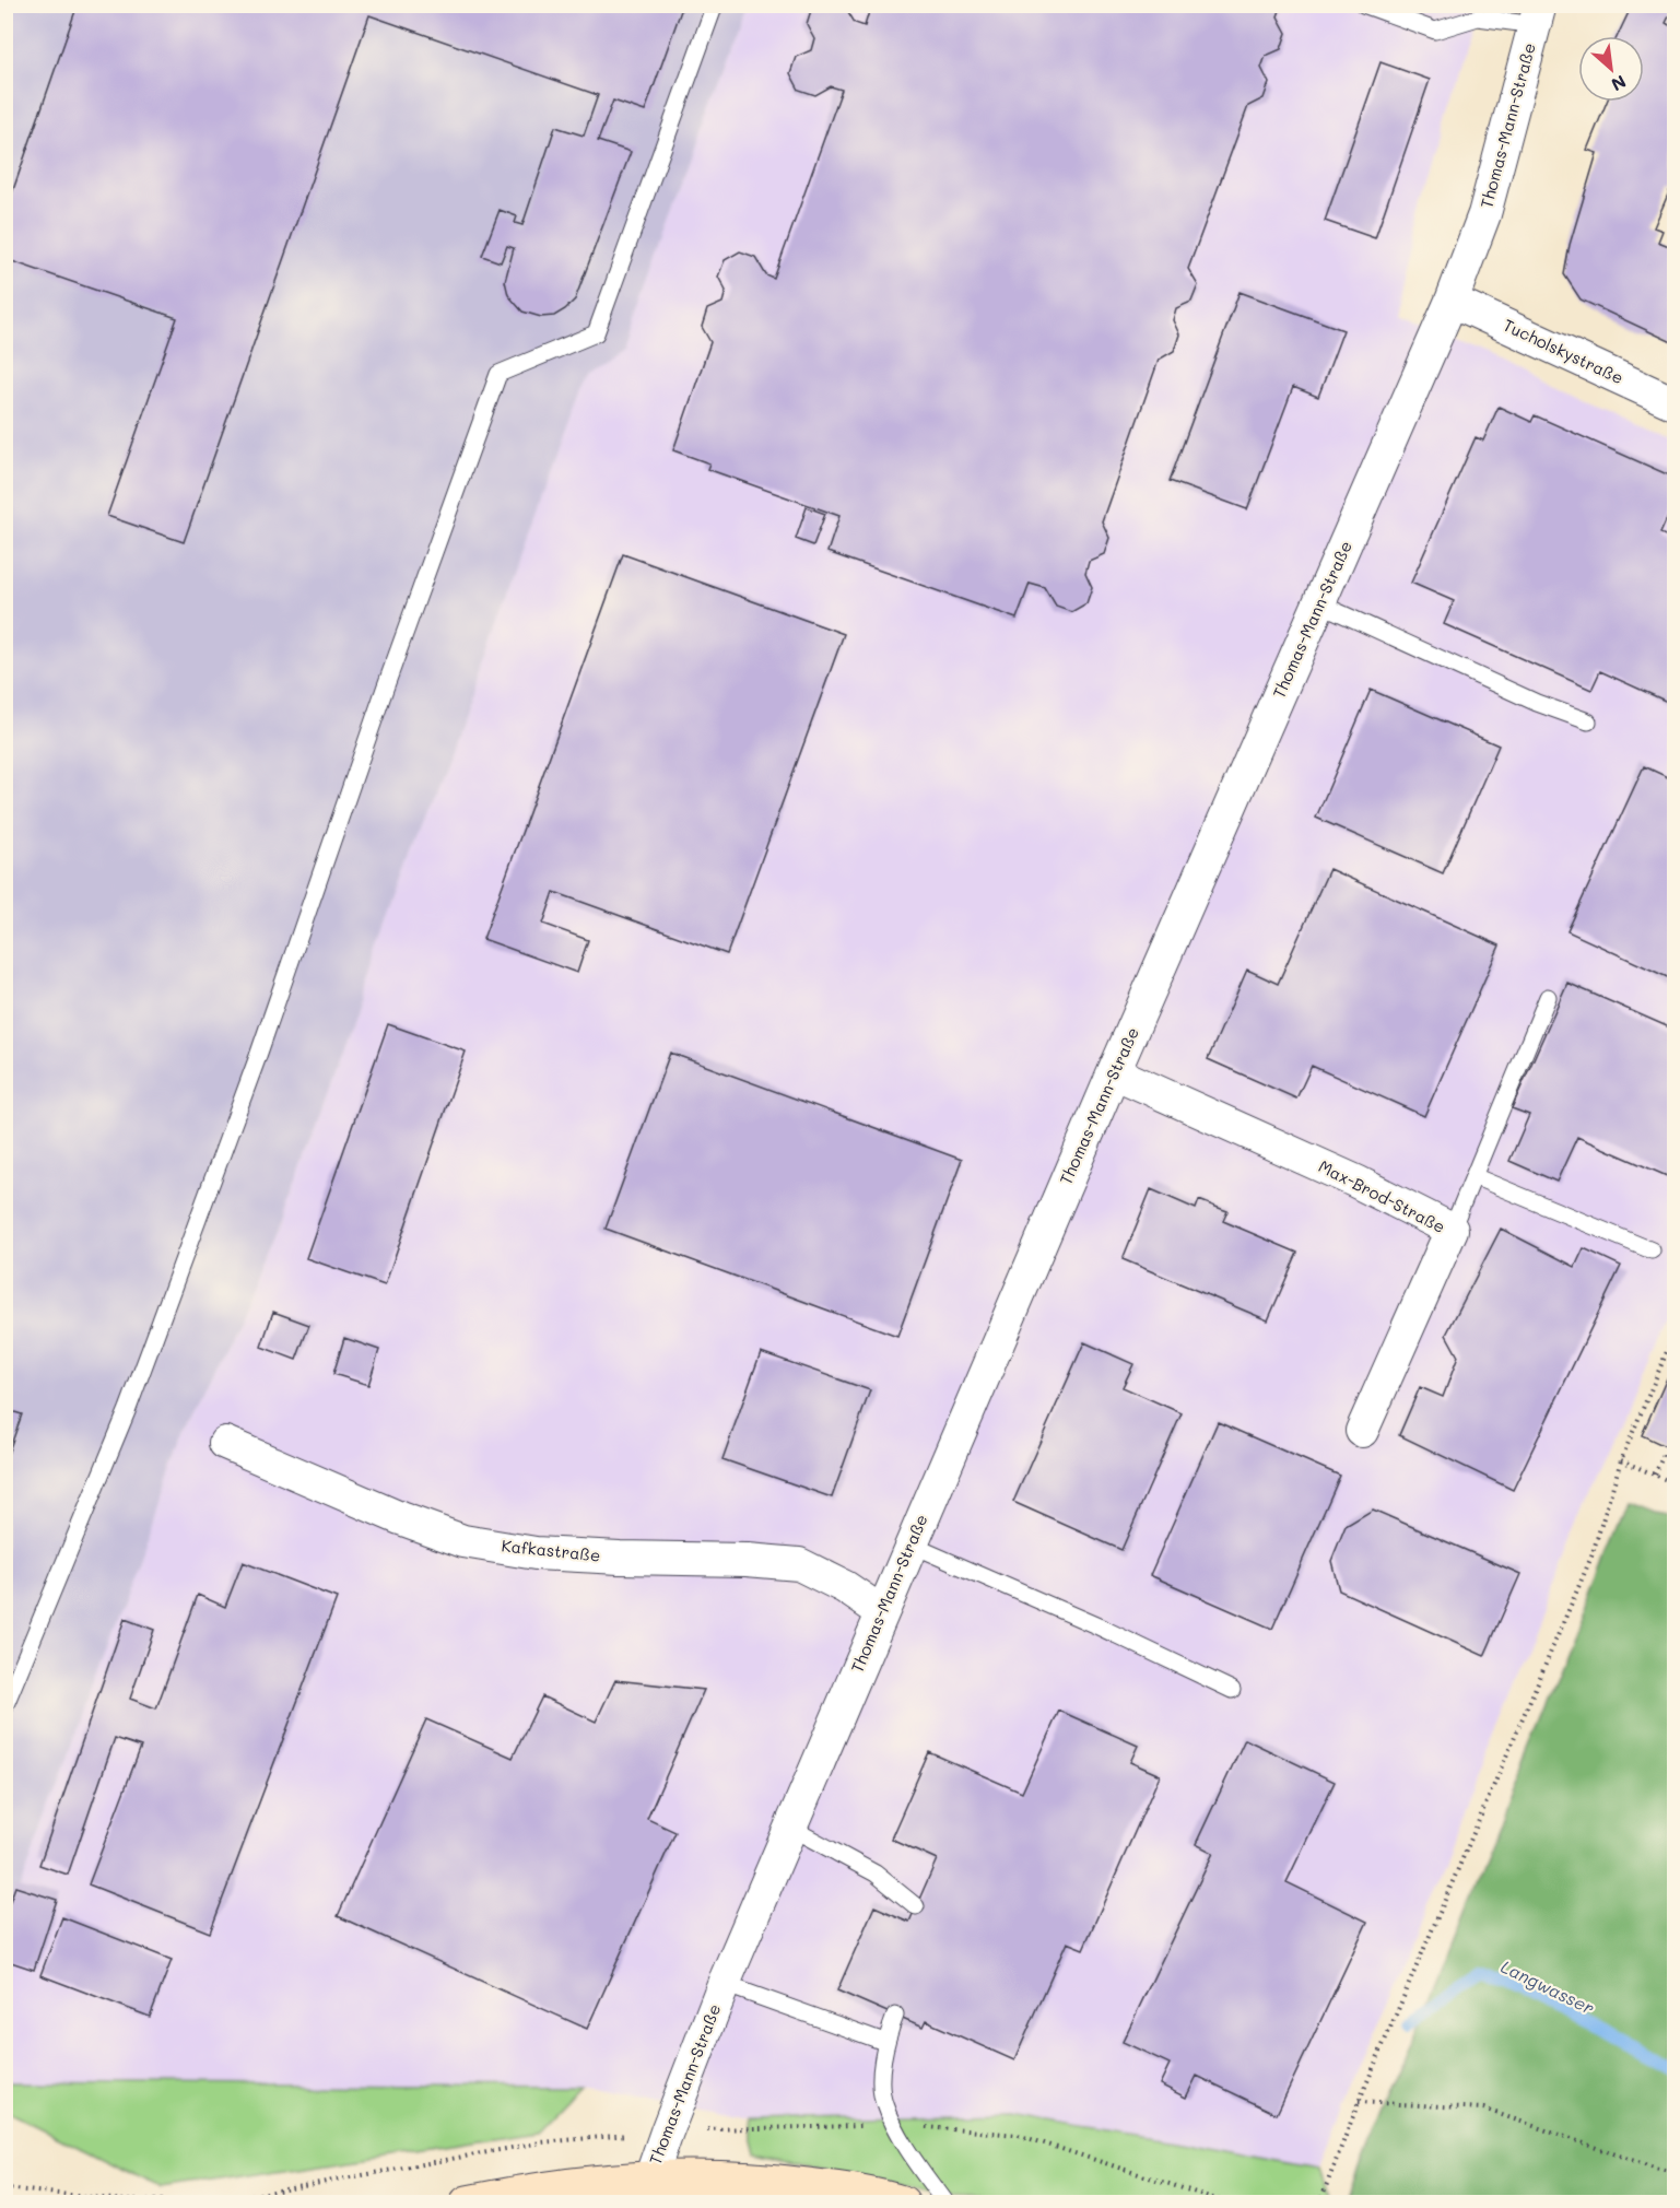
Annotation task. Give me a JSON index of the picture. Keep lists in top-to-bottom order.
{
  "streets": {
    "street": [
      "Thomas-Mann-Straße",
      "Tucholskystraße",
      "Max-Brod-Straße",
      "Kafkastraße"
    ]
  },
  "crossings": [
    ["Thomas-Mann-Straße", "Tucholskystraße"],
    ["Thomas-Mann-Straße", "Max-Brod-Straße"],
    ["Thomas-Mann-Straße", "Kafkastraße"]
  ],
  "water": ["Langwasser"],
  "north": "bottom right"
}
